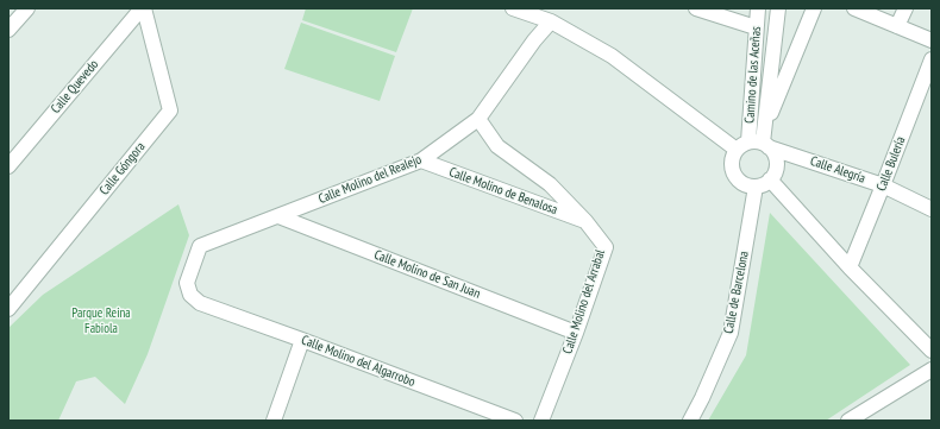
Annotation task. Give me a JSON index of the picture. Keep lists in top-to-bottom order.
{
  "streets": {
    "street": [
      "Camino de las Aceñas",
      "Calle Quevedo",
      "Calle Bulería",
      "Calle Góngora",
      "Calle Alegría",
      "Calle Molino del Realejo",
      "Calle Molino de Benalosa",
      "Calle Molino de San Juan",
      "Calle de Barcelona",
      "Calle Molino del Arrabal",
      "Calle Molino del Algarrobo"
    ]
  },
  "crossings": [
    ["Camino de las Aceñas", "Calle Alegría"],
    ["Camino de las Aceñas", "Calle de Barcelona"],
    ["Calle Quevedo", "Calle Góngora"],
    ["Calle Bulería", "Calle Alegría"],
    ["Calle Alegría", "Calle Molino del Realejo"],
    ["Calle Alegría", "Calle de Barcelona"],
    ["Calle Molino del Realejo", "Calle Molino de Benalosa"],
    ["Calle Molino del Realejo", "Calle Molino de San Juan"],
    ["Calle Molino del Realejo", "Calle Molino del Arrabal"],
    ["Calle Molino del Realejo", "Calle Molino del Algarrobo"],
    ["Calle Molino de Benalosa", "Calle Molino del Arrabal"],
    ["Calle Molino de San Juan", "Calle Molino del Arrabal"]
  ],
  "parks": ["Parque Reina Fabiola"]
}
